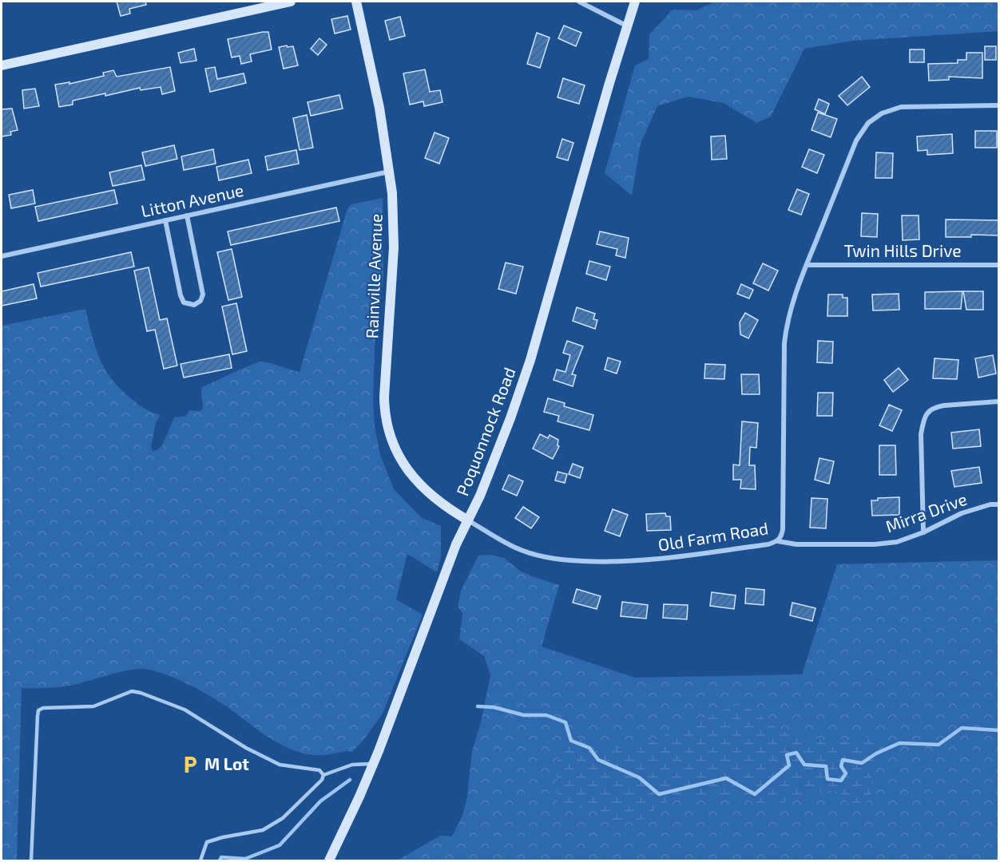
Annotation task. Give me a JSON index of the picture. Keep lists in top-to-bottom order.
{
  "streets": {
    "main road": ["Rainville Avenue", "Poquonnock Road"],
    "street": [
      "Litton Avenue",
      "Twin Hills Drive",
      "Mirra Drive",
      "Old Farm Road"
    ]
  },
  "crossings": [
    ["Litton Avenue", "Rainville Avenue"],
    ["Twin Hills Drive", "Old Farm Road"],
    ["Rainville Avenue", "Poquonnock Road"],
    ["Rainville Avenue", "Old Farm Road"],
    ["Poquonnock Road", "Old Farm Road"],
    ["Mirra Drive", "Old Farm Road"]
  ],
  "places": {
    "parking": ["M Lot"]
  }
}
